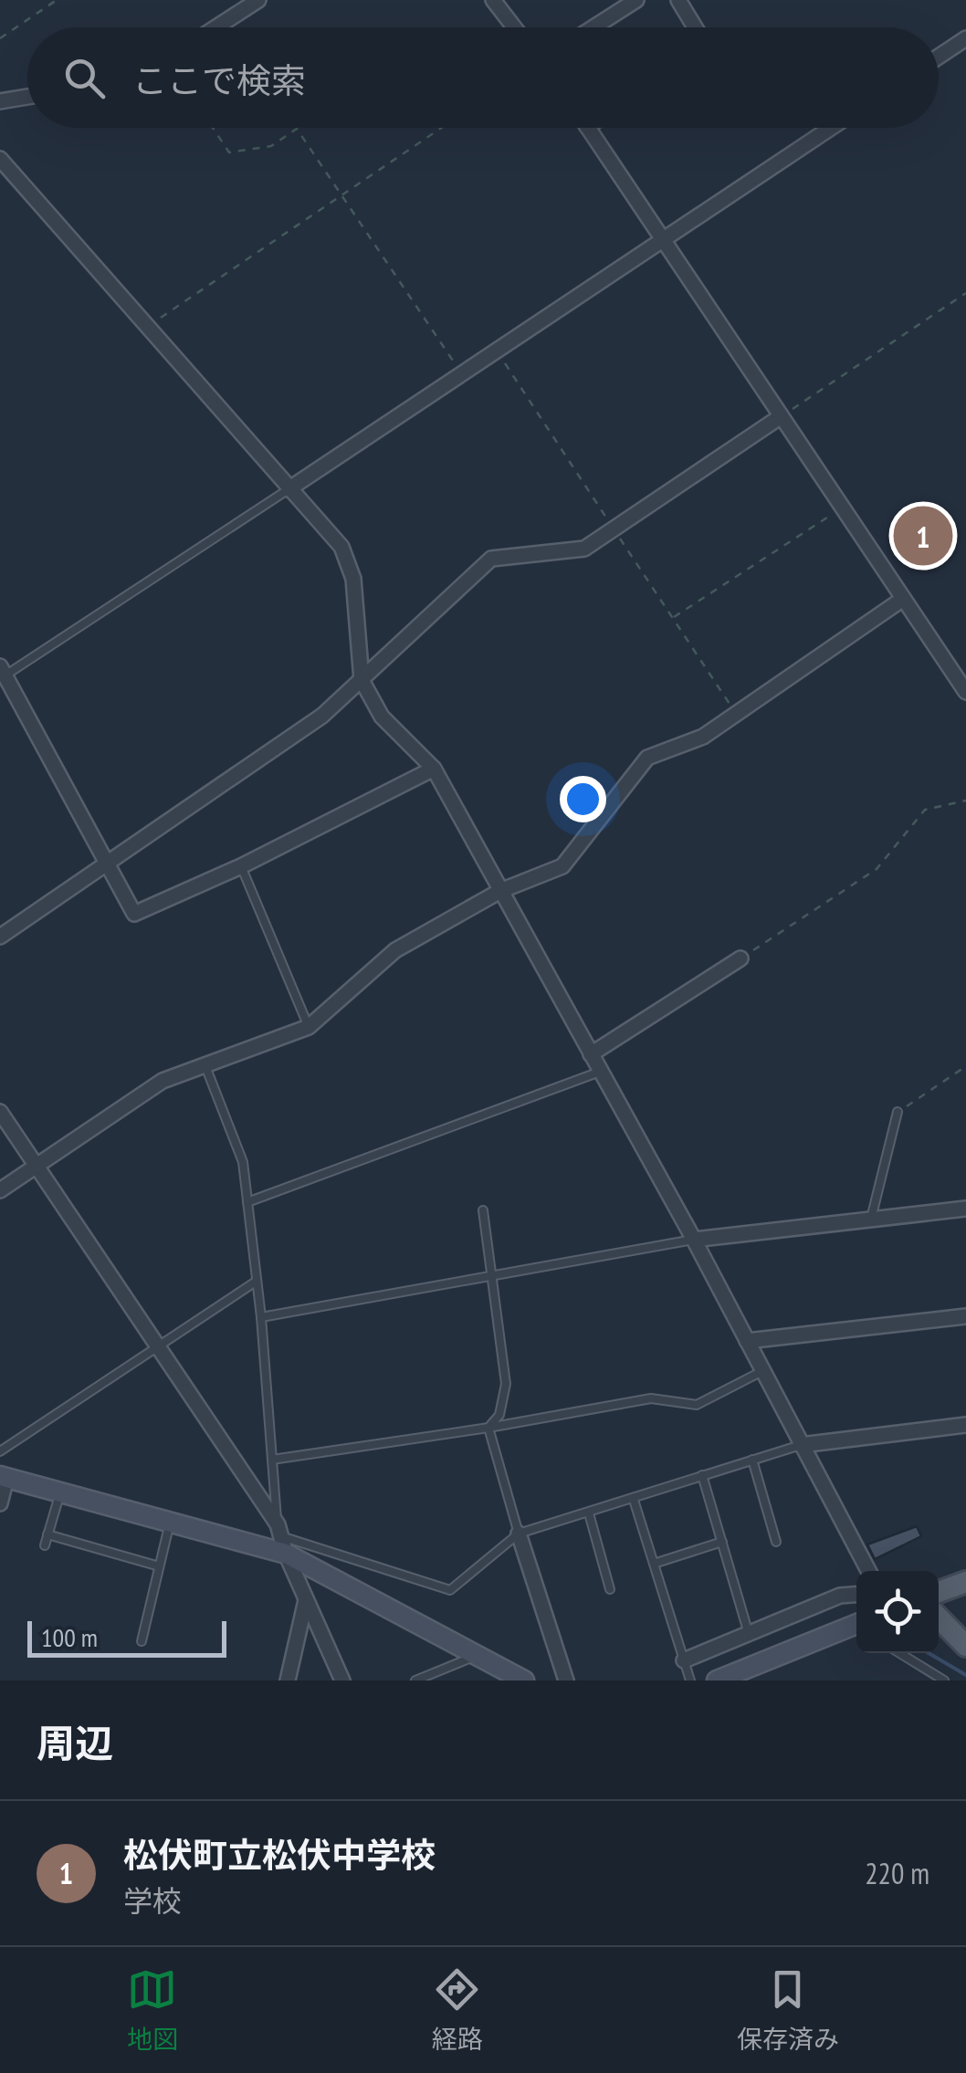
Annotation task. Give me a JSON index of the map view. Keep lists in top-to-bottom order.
{
  "scale_bar": "100 m",
  "page": {
    "search": "ここで検索",
    "pins": "1",
    "scale": "100 m",
    "heading": "周辺",
    "list": [
      {
        "mark": "1",
        "name": "松伏町立松伏中学校",
        "note": "学校",
        "value": "220 m"
      }
    ],
    "nav": ["地図", "経路", "保存済み"]
  }
}
